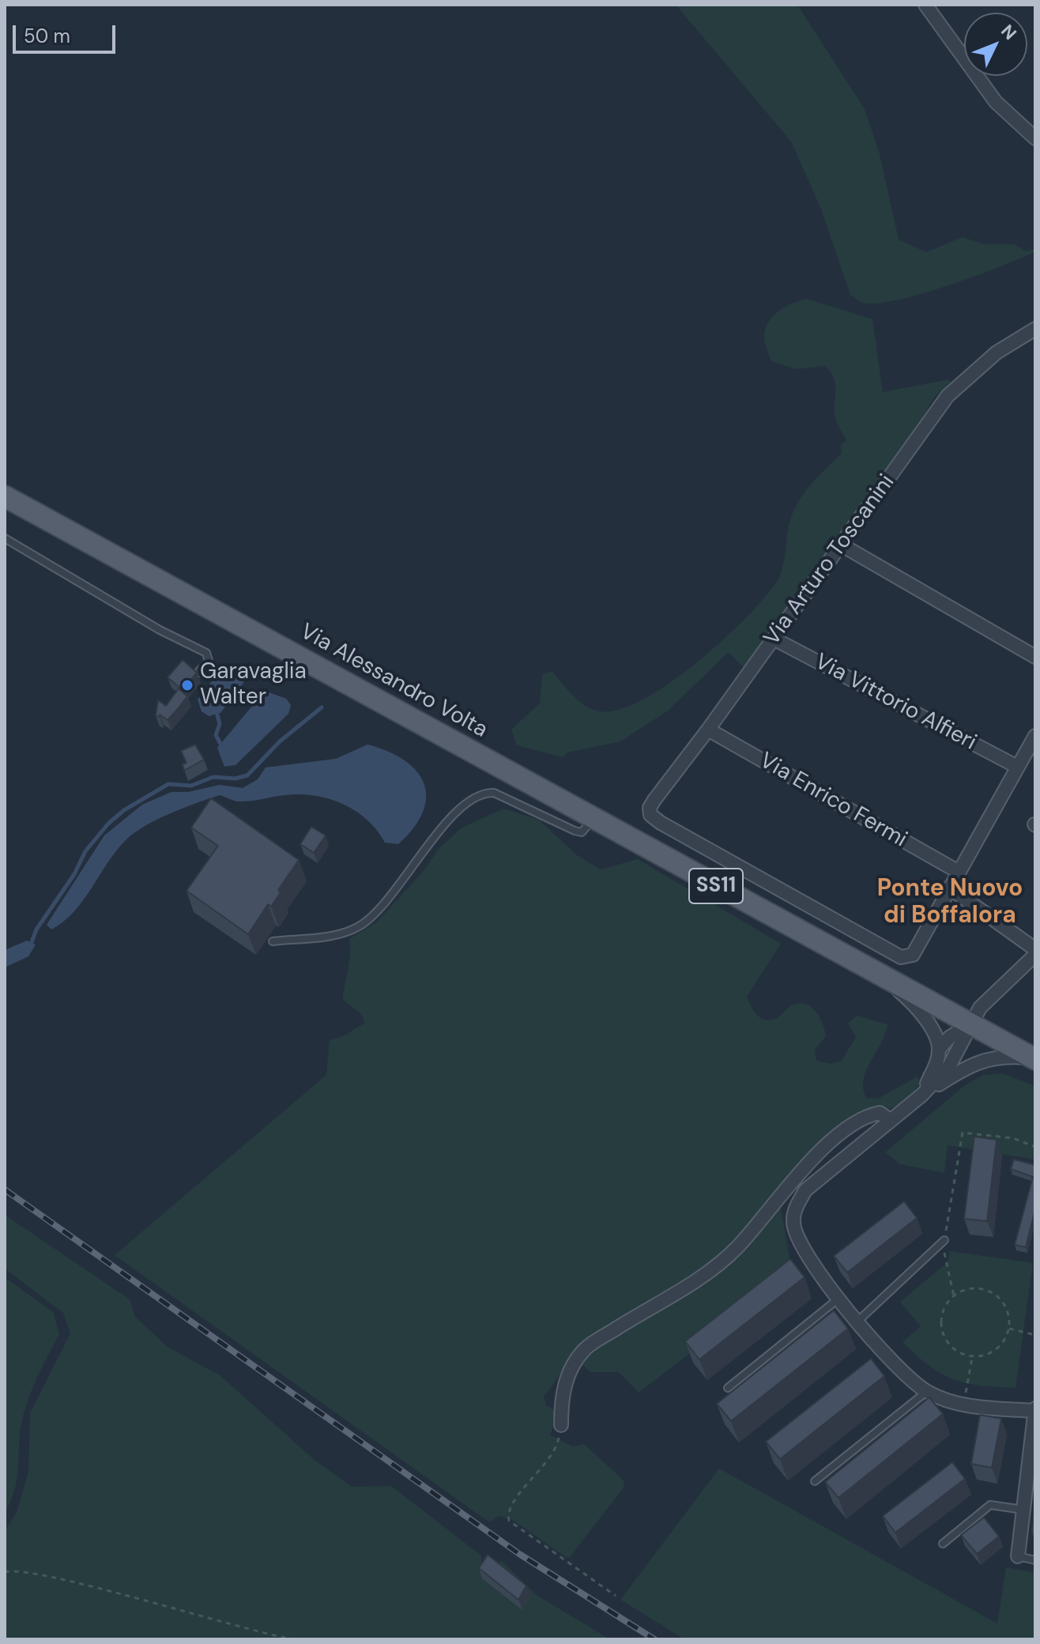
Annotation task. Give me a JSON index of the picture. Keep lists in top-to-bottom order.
{
  "streets": {
    "main road": ["Via Alessandro Volta", "SS11"],
    "street": ["Via Arturo Toscanini", "Via Vittorio Alfieri", "Via Enrico Fermi"]
  },
  "crossings": [
    ["Via Arturo Toscanini", "Via Vittorio Alfieri"],
    ["Via Arturo Toscanini", "Via Enrico Fermi"]
  ],
  "districts": ["Ponte Nuovo di Boffalora"],
  "places": ["Garavaglia Walter"],
  "scale_bar": "50 m",
  "north": "top right"
}
